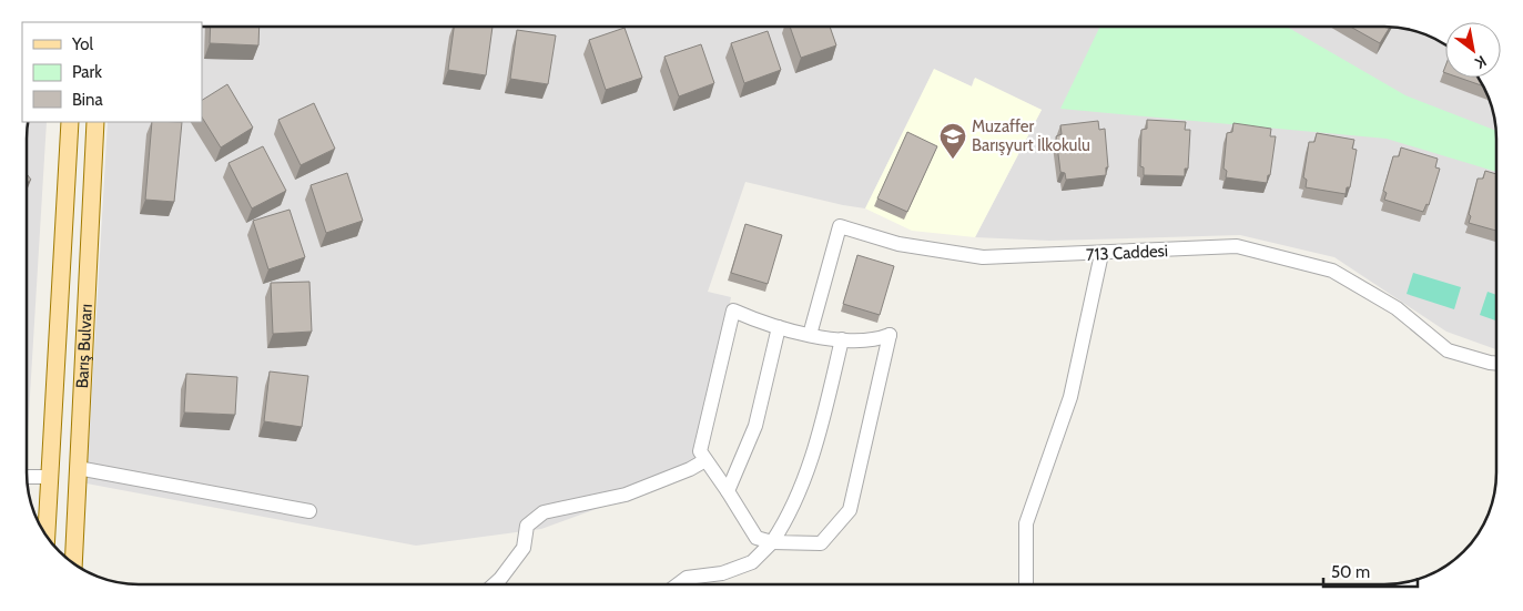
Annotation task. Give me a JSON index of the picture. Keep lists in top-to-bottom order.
{
  "streets": {
    "main road": ["Barış Bulvarı"],
    "street": ["713 Caddesi"]
  },
  "places": {
    "school or university": ["Muzaffer Barışyurt İlkokulu"]
  },
  "legend": ["Yol", "Park", "Bina"],
  "scale_bar": "50 m",
  "north": "bottom right"
}
